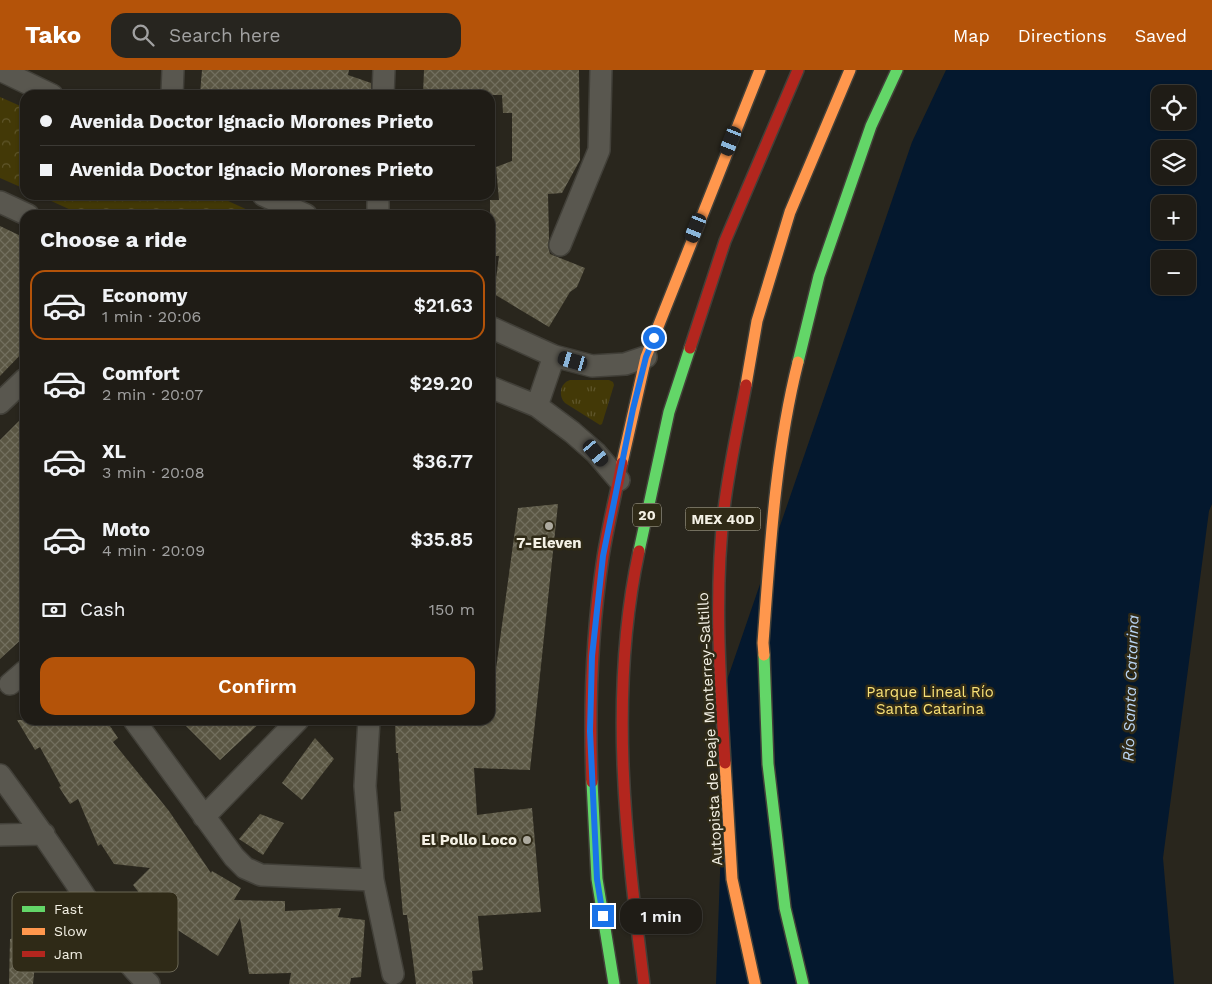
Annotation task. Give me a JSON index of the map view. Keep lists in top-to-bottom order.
{
  "streets": {
    "main road": ["20", "MEX 40D", "Autopista de Peaje Monterrey-Saltillo"]
  },
  "water": ["Río Santa Catarina"],
  "parks": ["Parque Lineal Río Santa Catarina"],
  "places": ["7-Eleven", "El Pollo Loco"],
  "legend": ["Fast", "Slow", "Jam"],
  "page": {
    "header": "Tako",
    "search": "Search here",
    "nav": ["Map", "Directions", "Saved"],
    "map_buttons": ["+", "−"],
    "banner": ["Avenida Doctor Ignacio Morones Prieto", "Avenida Doctor Ignacio Morones Prieto"],
    "heading": "Choose a ride",
    "list": [
      {
        "name": "Economy",
        "note": "1 min · 20:06",
        "value": "$21.63"
      },
      {
        "name": "Comfort",
        "note": "2 min · 20:07",
        "value": "$29.20"
      },
      {
        "name": "XL",
        "note": "3 min · 20:08",
        "value": "$36.77"
      },
      {
        "name": "Moto",
        "note": "4 min · 20:09",
        "value": "$35.85"
      }
    ],
    "pay": ["Cash", "150 m"],
    "buttons": "Confirm",
    "bubble": "1 min"
  }
}
